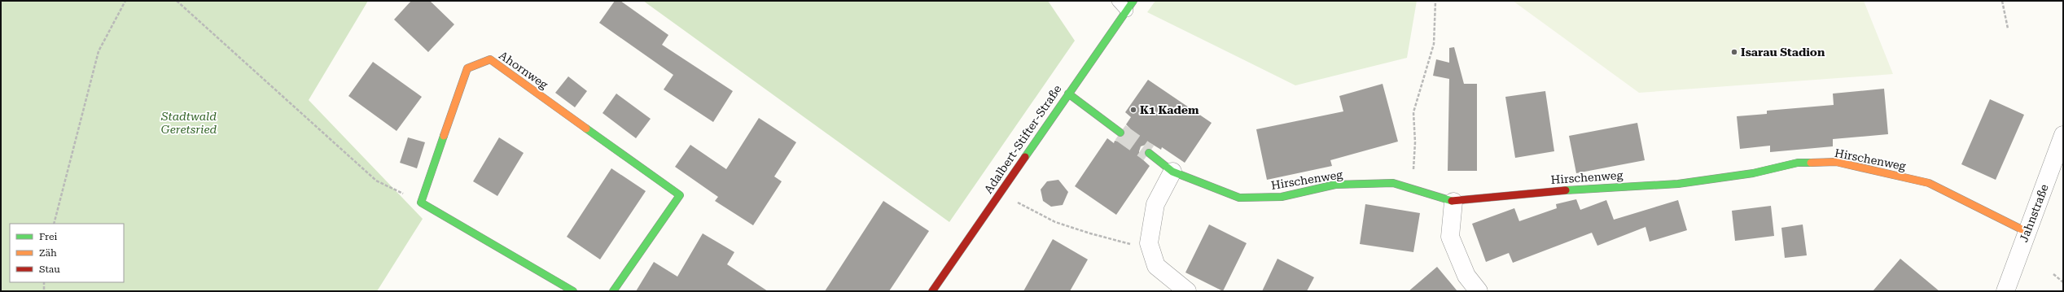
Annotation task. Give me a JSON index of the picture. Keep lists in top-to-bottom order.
{
  "streets": {
    "street": [
      "Ahornweg",
      "Adalbert-Stifter-Straße",
      "Hirschenweg",
      "Jahnstraße"
    ]
  },
  "crossings": [
    ["Hirschenweg", "Jahnstraße"]
  ],
  "parks": ["Stadtwald Geretsried"],
  "places": ["Isarau Stadion", "K1 Kadem"],
  "legend": ["Frei", "Zäh", "Stau"]
}
